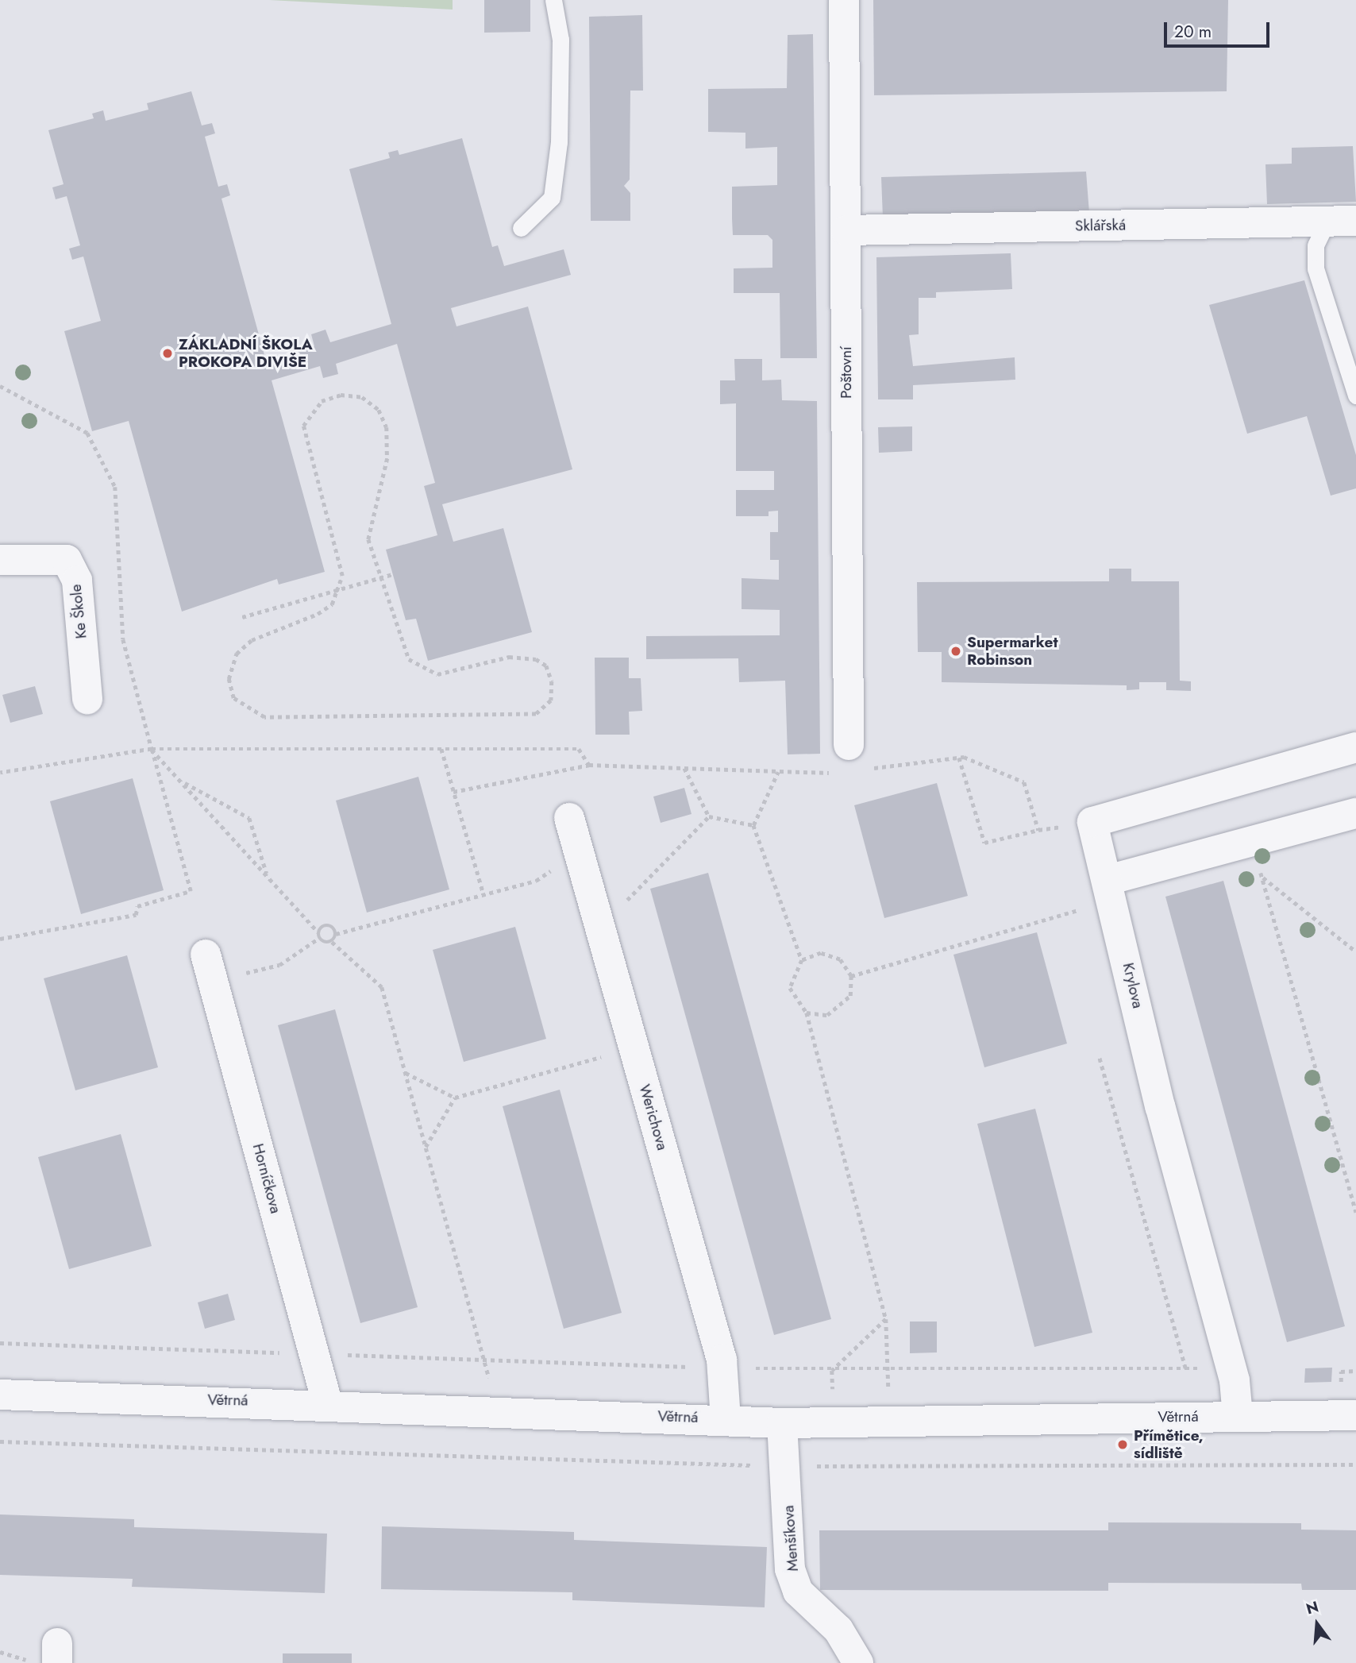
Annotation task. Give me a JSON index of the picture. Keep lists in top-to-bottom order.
{
  "streets": {
    "street": [
      "Sklářská",
      "Poštovní",
      "Ke Škole",
      "Krylova",
      "Werichova",
      "Horníčkova",
      "Větrná",
      "Menšíkova"
    ]
  },
  "crossings": [
    ["Sklářská", "Poštovní"],
    ["Krylova", "Větrná"],
    ["Werichova", "Větrná"],
    ["Horníčkova", "Větrná"],
    ["Větrná", "Menšíkova"]
  ],
  "places": ["ZÁKLADNÍ ŠKOLA PROKOPA DIVIŠE", "Supermarket Robinson", "Přímětice, sídliště"],
  "scale_bar": "20 m",
  "north": "top"
}
